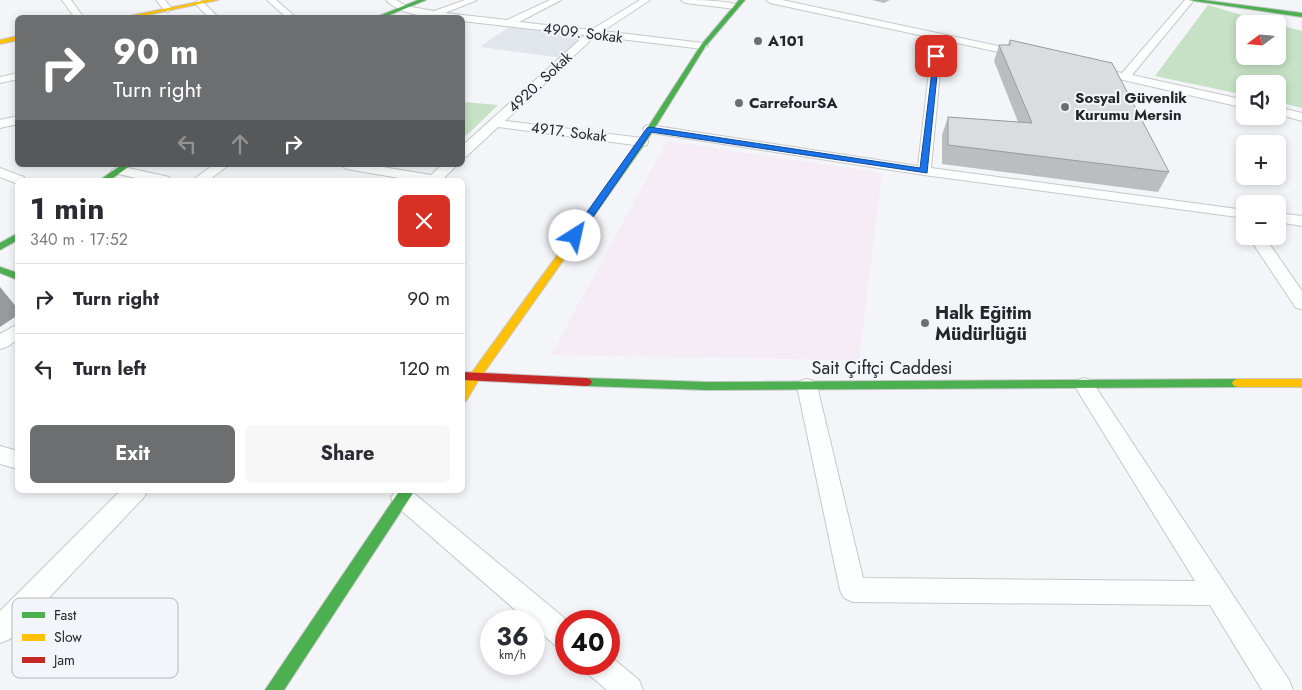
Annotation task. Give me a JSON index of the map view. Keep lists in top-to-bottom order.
{
  "streets": {
    "street": [
      "4909. Sokak",
      "4920. Sokak",
      "4917. Sokak",
      "Sait Çiftçi Caddesi"
    ]
  },
  "crossings": [
    ["4909. Sokak", "4920. Sokak"],
    ["4920. Sokak", "4917. Sokak"]
  ],
  "places": [
    "A101",
    "CarrefourSA",
    "Sosyal Güvenlik Kurumu Mersin",
    "Halk Eğitim Müdürlüğü"
  ],
  "legend": ["Fast", "Slow", "Jam"],
  "north": "left",
  "page": {
    "map_buttons": ["+", "−"],
    "turn": ["90 m", "Turn right"],
    "heading": ["1 min", "340 m · 17:52"],
    "list": [
      {
        "name": "Turn right",
        "value": "90 m"
      },
      {
        "name": "Turn left",
        "value": "120 m"
      }
    ],
    "buttons": ["Exit", "Share"],
    "speed": "36 km/h",
    "limit": "40"
  }
}
